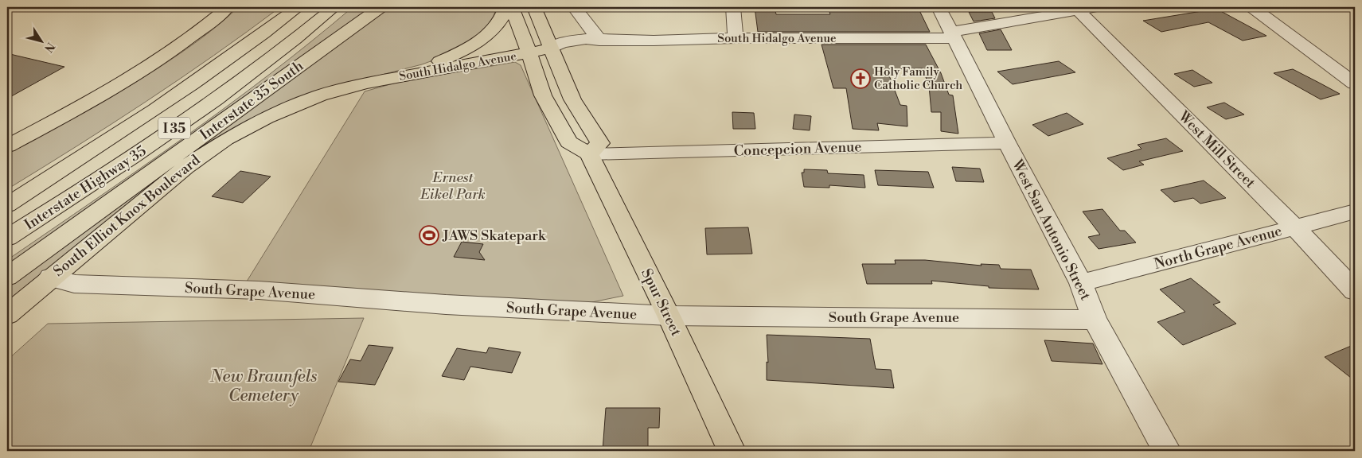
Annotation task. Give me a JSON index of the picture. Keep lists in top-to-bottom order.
{
  "streets": {
    "main road": [
      "South Hidalgo Avenue",
      "Interstate 35 South",
      "I 35",
      "Interstate Highway 35",
      "South Elliot Knox Boulevard",
      "Spur Street"
    ],
    "street": [
      "Concepcion Avenue",
      "West Mill Street",
      "West San Antonio Street",
      "North Grape Avenue",
      "South Grape Avenue"
    ]
  },
  "crossings": [
    ["South Hidalgo Avenue", "West Mill Street"],
    ["South Hidalgo Avenue", "South Elliot Knox Boulevard"],
    ["South Hidalgo Avenue", "West San Antonio Street"],
    ["Concepcion Avenue", "West San Antonio Street"],
    ["Concepcion Avenue", "Spur Street"],
    ["West Mill Street", "North Grape Avenue"],
    ["South Elliot Knox Boulevard", "South Grape Avenue"],
    ["West San Antonio Street", "North Grape Avenue"],
    ["West San Antonio Street", "South Grape Avenue"],
    ["South Grape Avenue", "Spur Street"]
  ],
  "parks": ["Ernest Eikel Park", "New Braunfels Cemetery"],
  "places": {
    "church": ["Holy Family Catholic Church"],
    "sports": ["JAWS Skatepark"]
  },
  "north": "bottom right"
}
